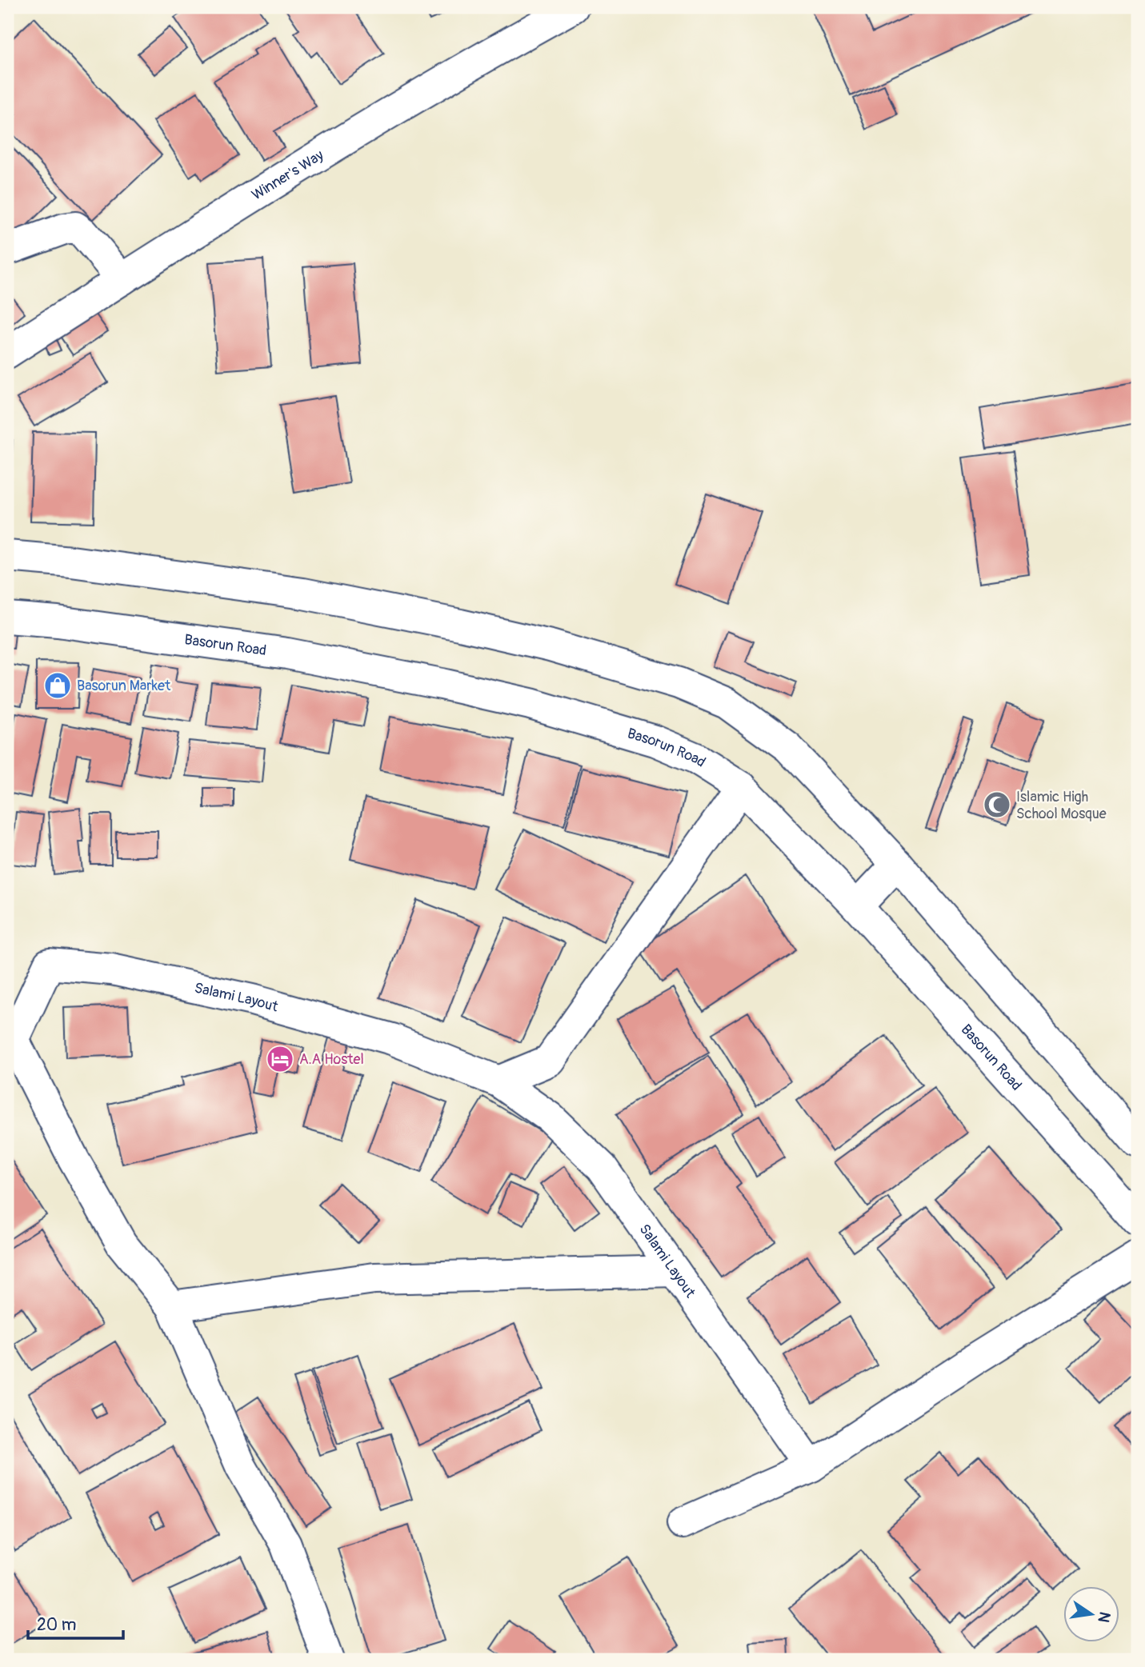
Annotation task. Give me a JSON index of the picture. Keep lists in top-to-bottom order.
{
  "streets": {
    "street": ["Winner's Way", "Basorun Road", "Salami Layout"]
  },
  "places": {
    "shop": ["Basorun Market"],
    "mosque": ["Islamic High School Mosque"],
    "hotel": ["A.A Hostel"]
  },
  "scale_bar": "20 m",
  "north": "right"
}
